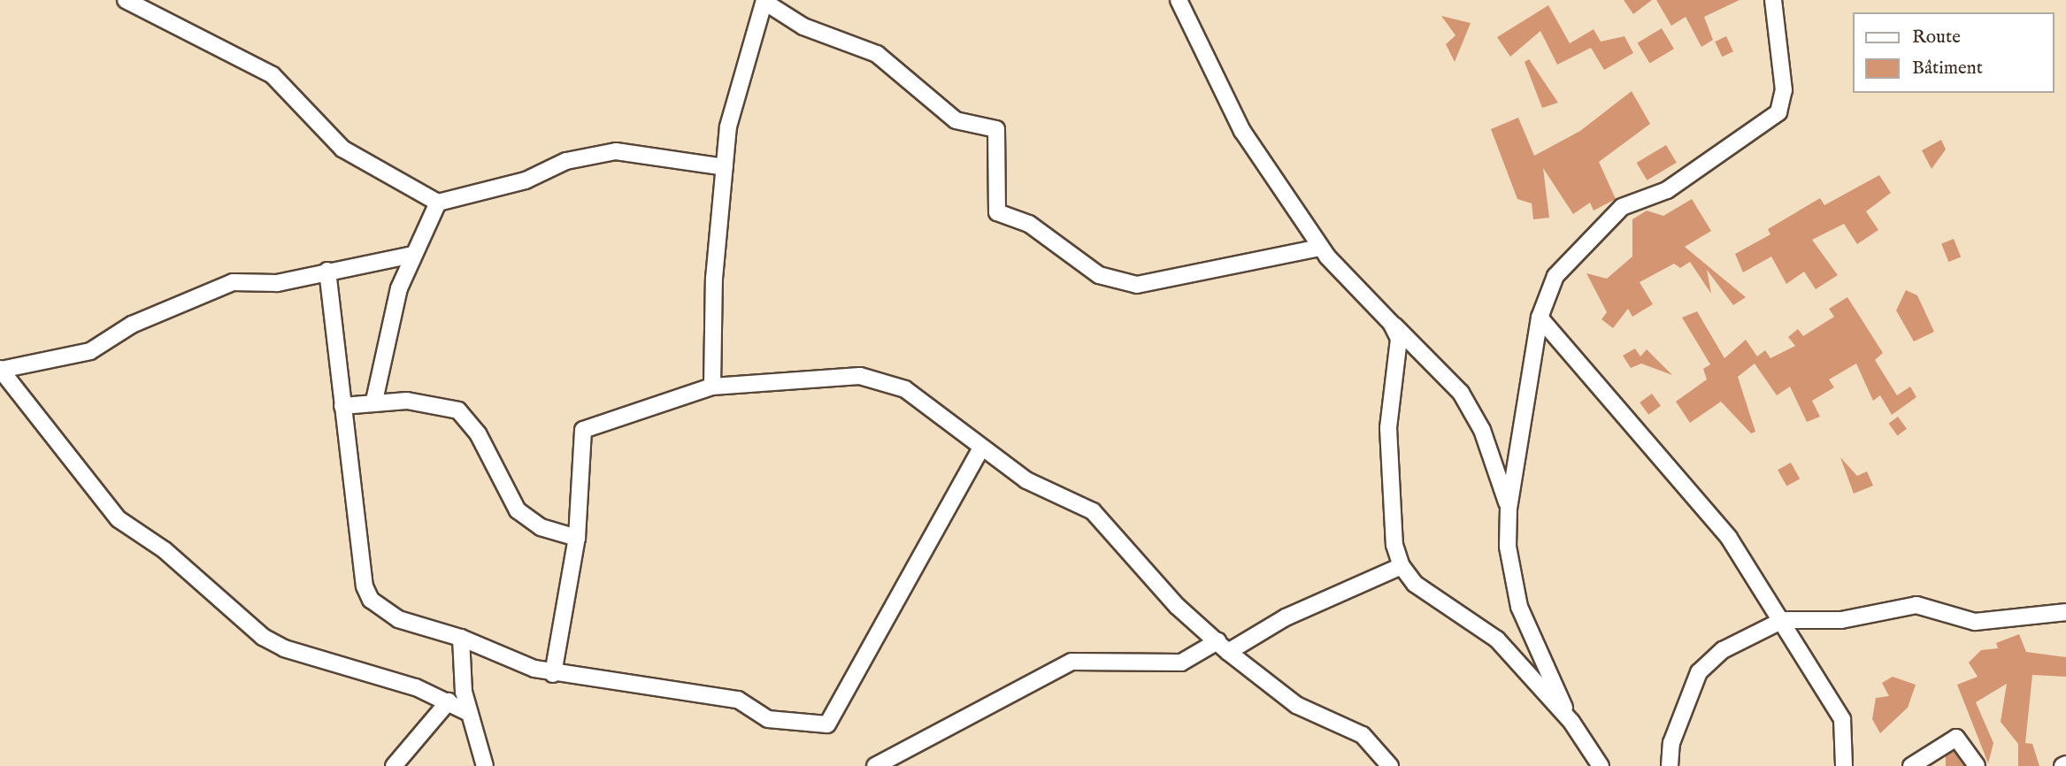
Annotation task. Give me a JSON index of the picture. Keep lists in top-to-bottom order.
{
  "legend": ["Route", "Bâtiment"]
}
